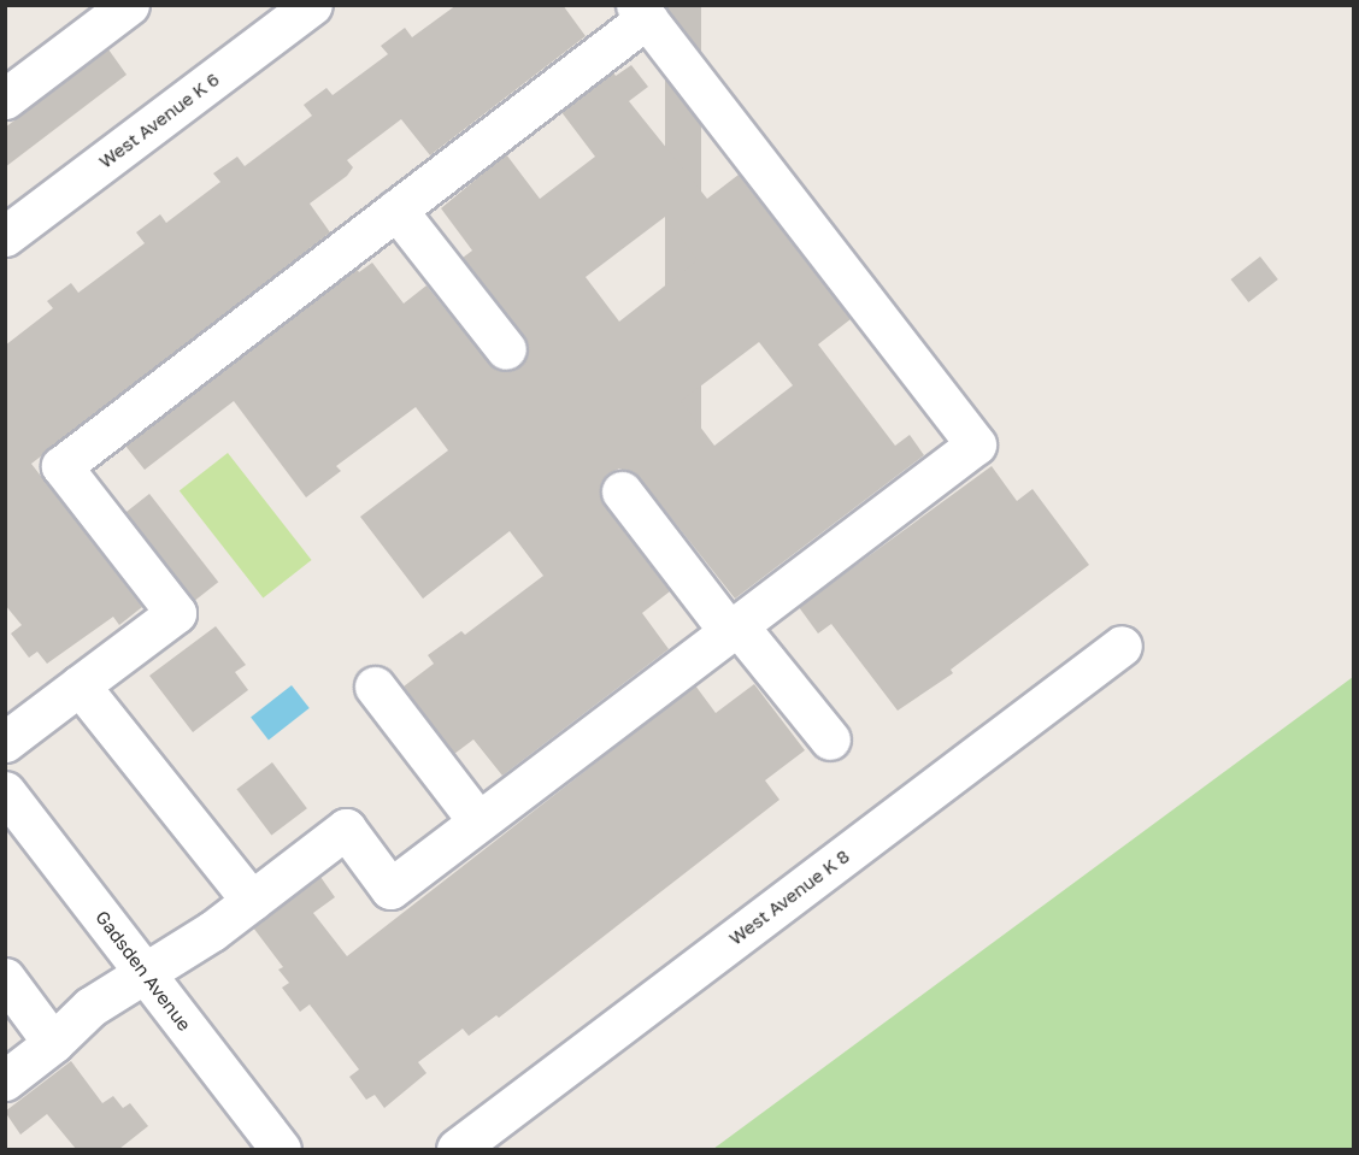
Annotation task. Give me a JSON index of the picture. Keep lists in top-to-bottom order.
{
  "streets": {
    "street": ["West Avenue K 6", "West Avenue K 8", "Gadsden Avenue"]
  }
}
